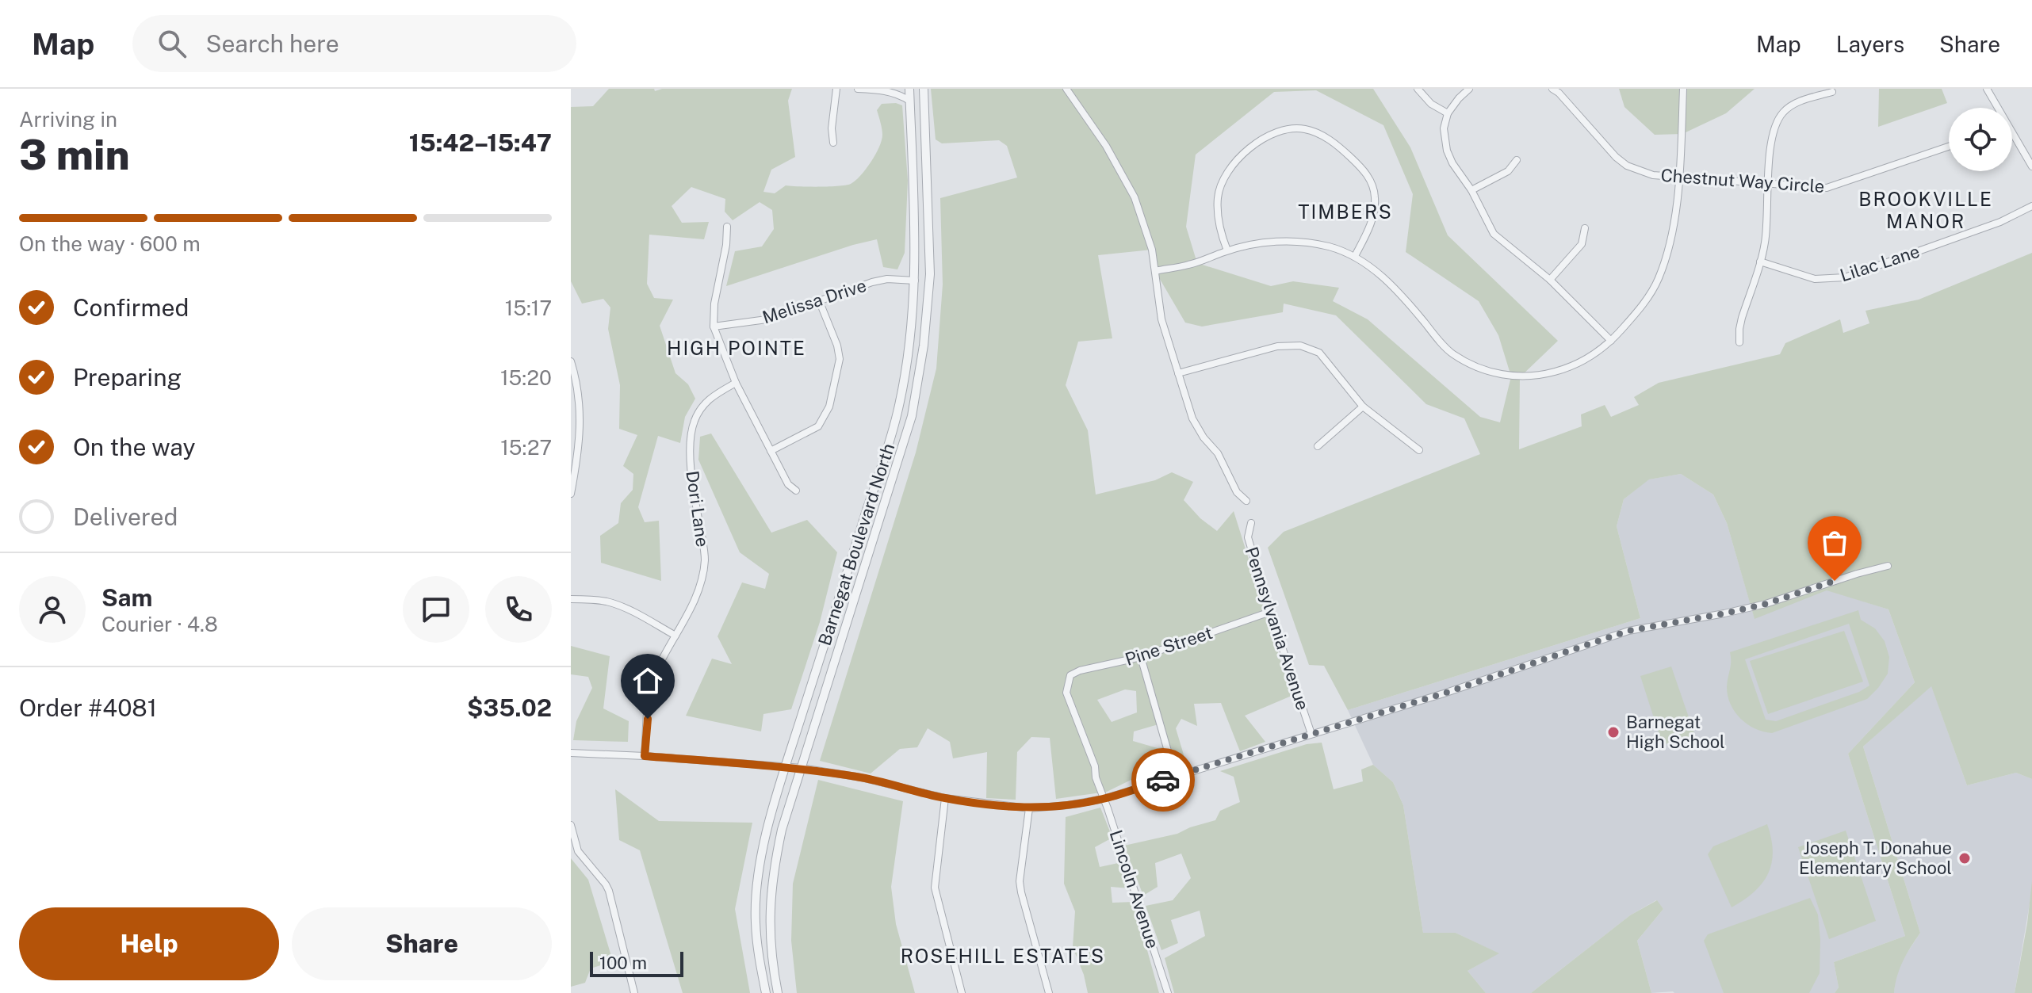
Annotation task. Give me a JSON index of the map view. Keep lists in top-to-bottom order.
{
  "streets": {
    "street": [
      "Chestnut Way Circle",
      "Lilac Lane",
      "Melissa Drive",
      "Dori Lane",
      "Barnegat Boulevard North",
      "Pennsylvania Avenue",
      "Pine Street",
      "Lincoln Avenue"
    ]
  },
  "crossings": [
    ["Melissa Drive", "Barnegat Boulevard North"],
    ["Pennsylvania Avenue", "Pine Street"],
    ["Pine Street", "Lincoln Avenue"]
  ],
  "districts": [
    "BROOKVILLE MANOR",
    "TIMBERS",
    "HIGH POINTE",
    "ROSEHILL ESTATES"
  ],
  "places": ["Barnegat High School", "Joseph T. Donahue Elementary School"],
  "scale_bar": "100 m",
  "page": {
    "header": "Map",
    "search": "Search here",
    "nav": ["Map", "Layers", "Share"],
    "heading": ["3 min", "Arriving in", "15:42–15:47"],
    "panel": [
      "Sam",
      "Courier · 4.8",
      "Order #4081",
      "$35.02"
    ],
    "bar": "On the way · 600 m",
    "list": [
      ["Confirmed", "15:17"],
      ["Preparing", "15:20"],
      ["On the way", "15:27"],
      "Delivered"
    ],
    "buttons": ["Help", "Share"],
    "scale": "100 m"
  }
}
